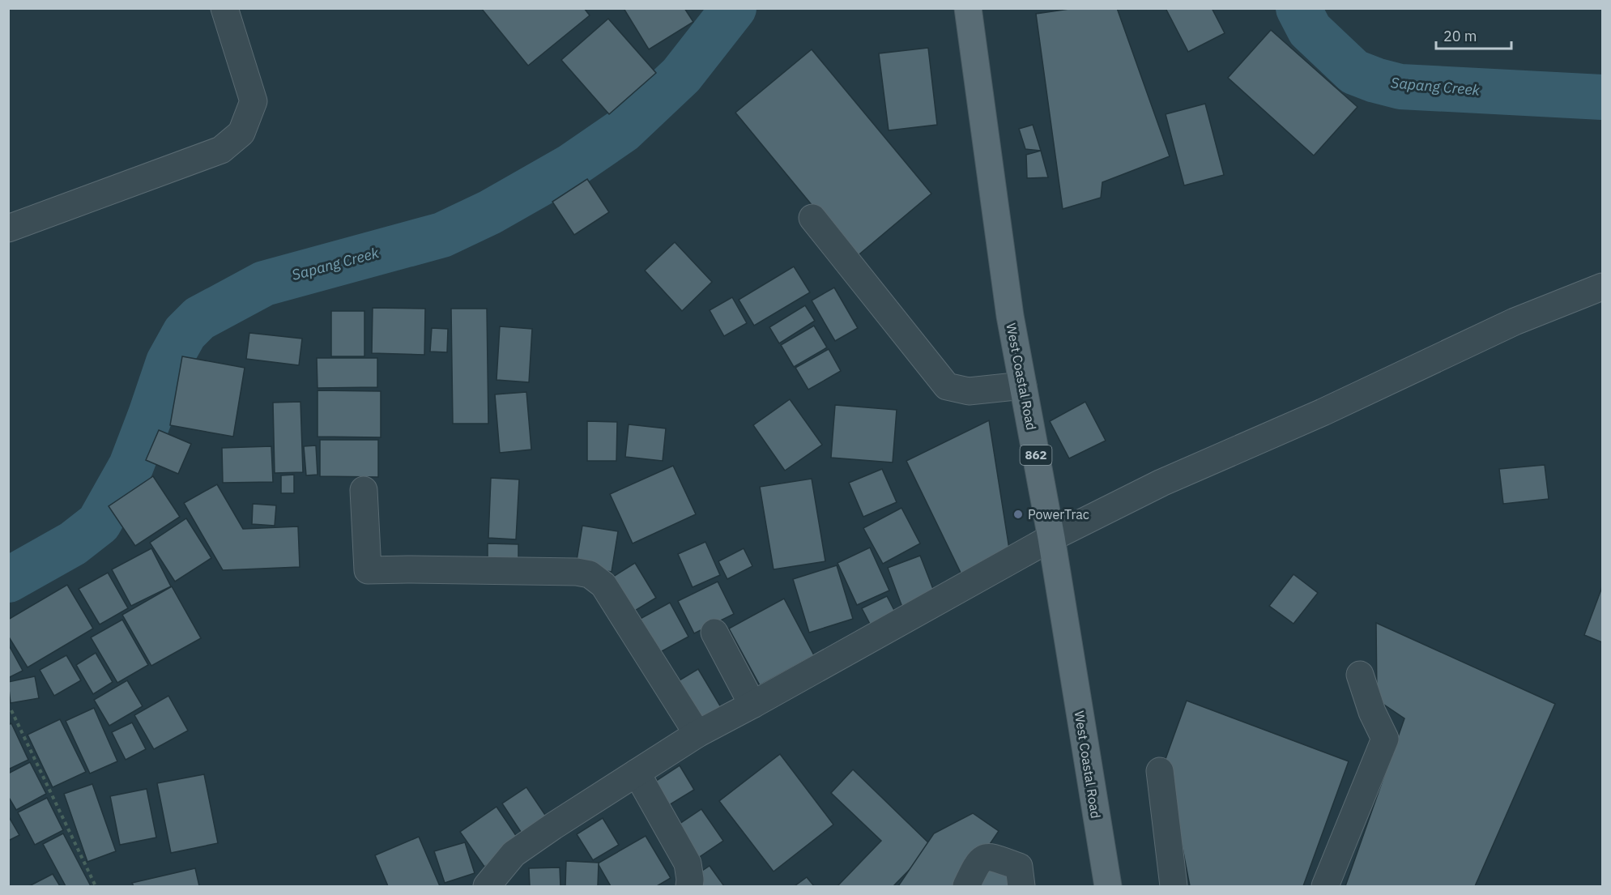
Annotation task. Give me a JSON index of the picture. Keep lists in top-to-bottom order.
{
  "streets": {
    "main road": ["West Coastal Road", "862"]
  },
  "water": ["Sapang Creek"],
  "places": ["PowerTrac"],
  "scale_bar": "20 m"
}
